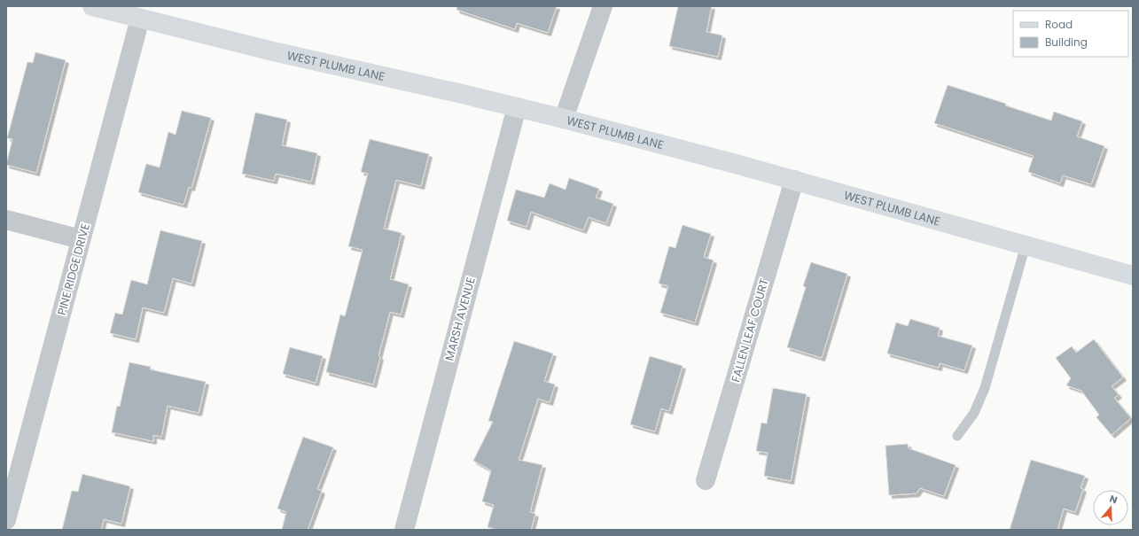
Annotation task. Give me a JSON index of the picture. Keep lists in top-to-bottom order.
{
  "streets": {
    "main road": ["WEST PLUMB LANE"],
    "street": ["PINE RIDGE DRIVE", "MARSH AVENUE", "FALLEN LEAF COURT"]
  },
  "crossings": [
    ["WEST PLUMB LANE", "PINE RIDGE DRIVE"],
    ["WEST PLUMB LANE", "MARSH AVENUE"],
    ["WEST PLUMB LANE", "FALLEN LEAF COURT"]
  ],
  "legend": ["Road", "Building"],
  "north": "top"
}
